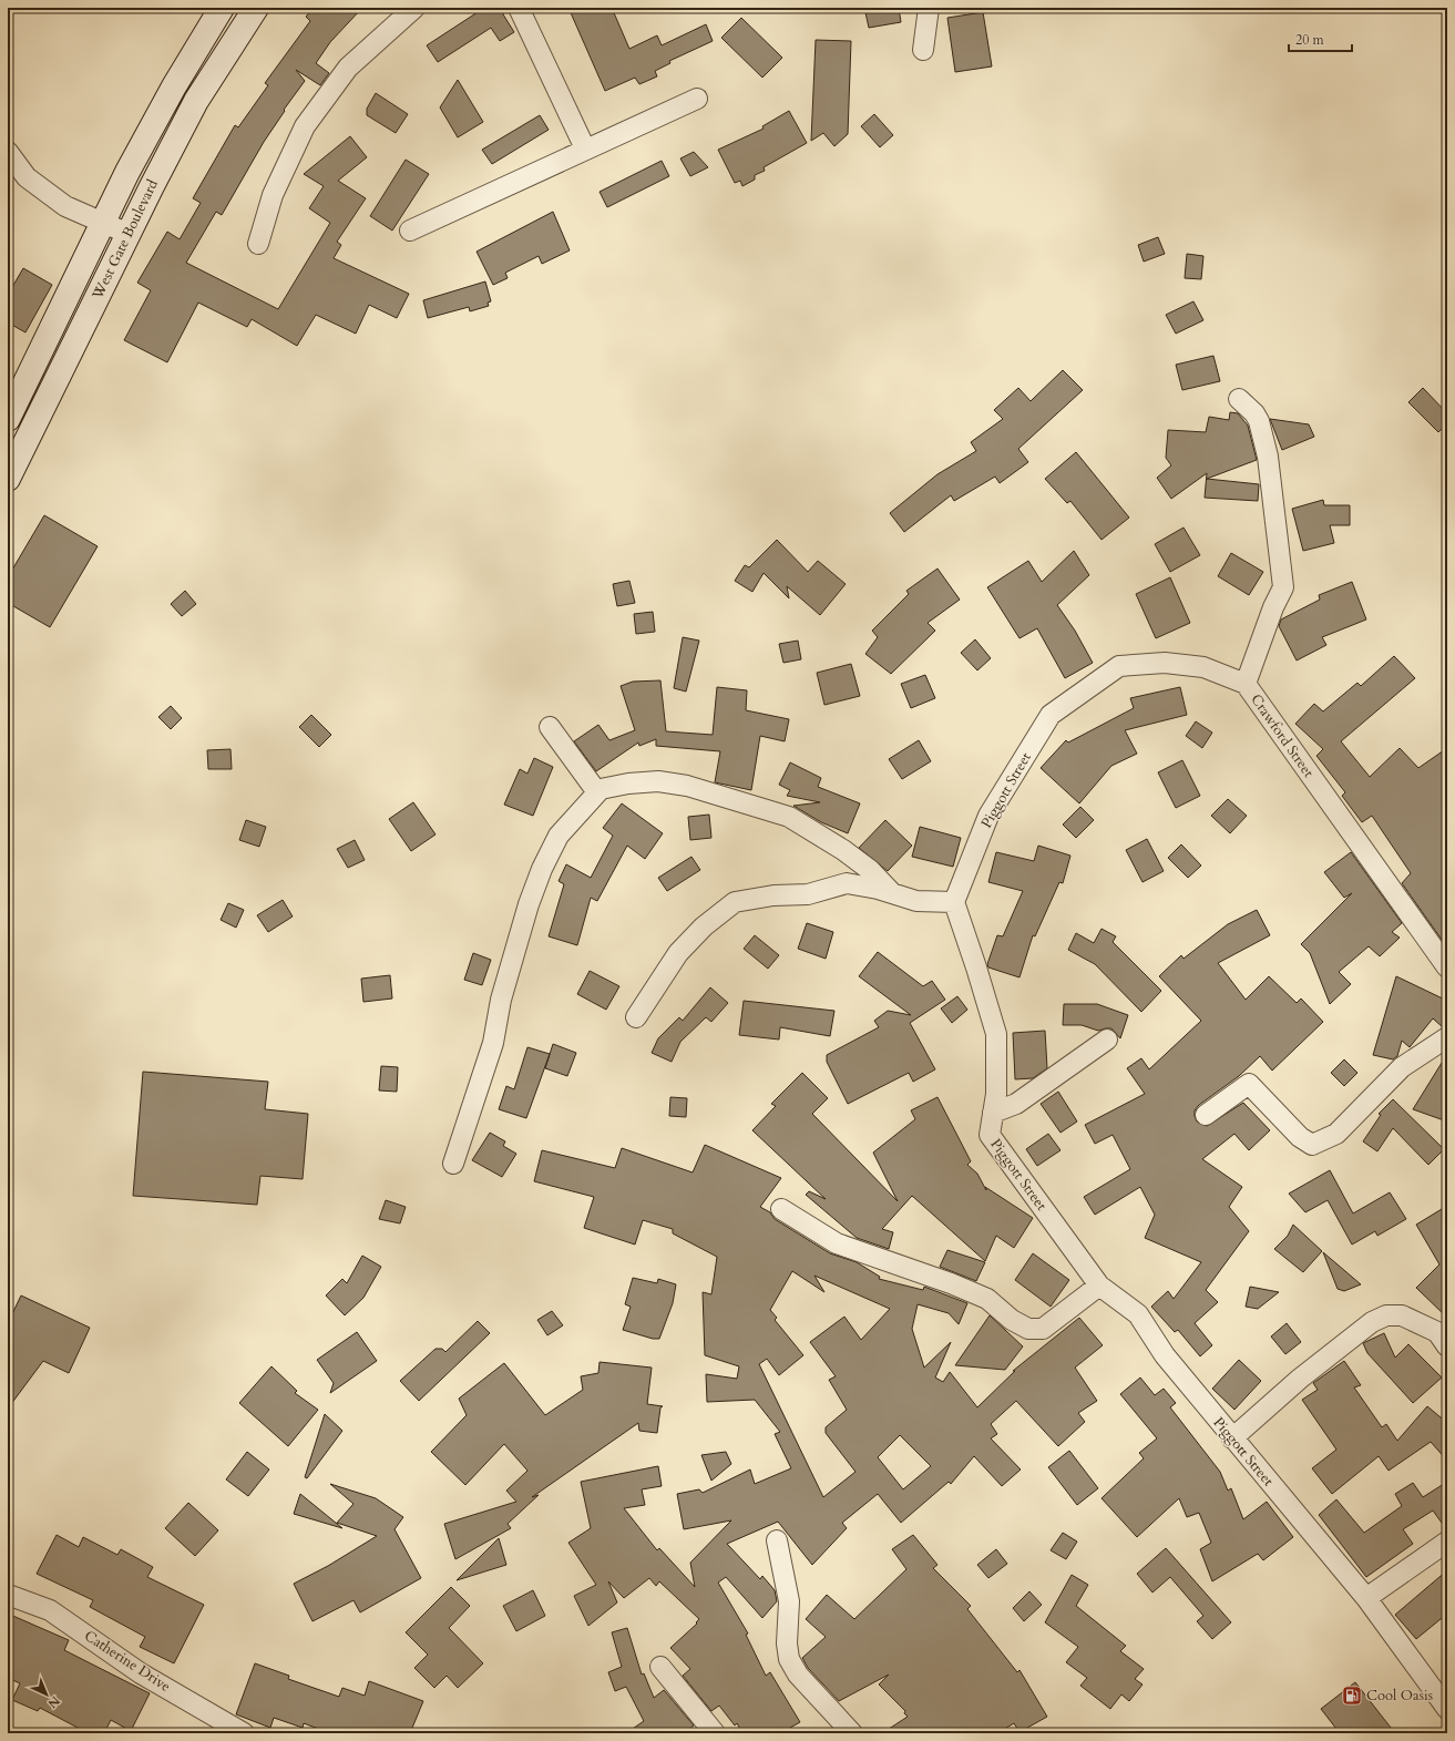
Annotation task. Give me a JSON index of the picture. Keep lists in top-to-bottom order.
{
  "streets": {
    "street": [
      "West Gate Boulevard",
      "Crawford Street",
      "Piggott Street",
      "Catherine Drive"
    ]
  },
  "crossings": [
    ["Crawford Street", "Piggott Street"]
  ],
  "places": {
    "fuel station": ["Cool Oasis"]
  },
  "scale_bar": "20 m",
  "north": "bottom right"
}
